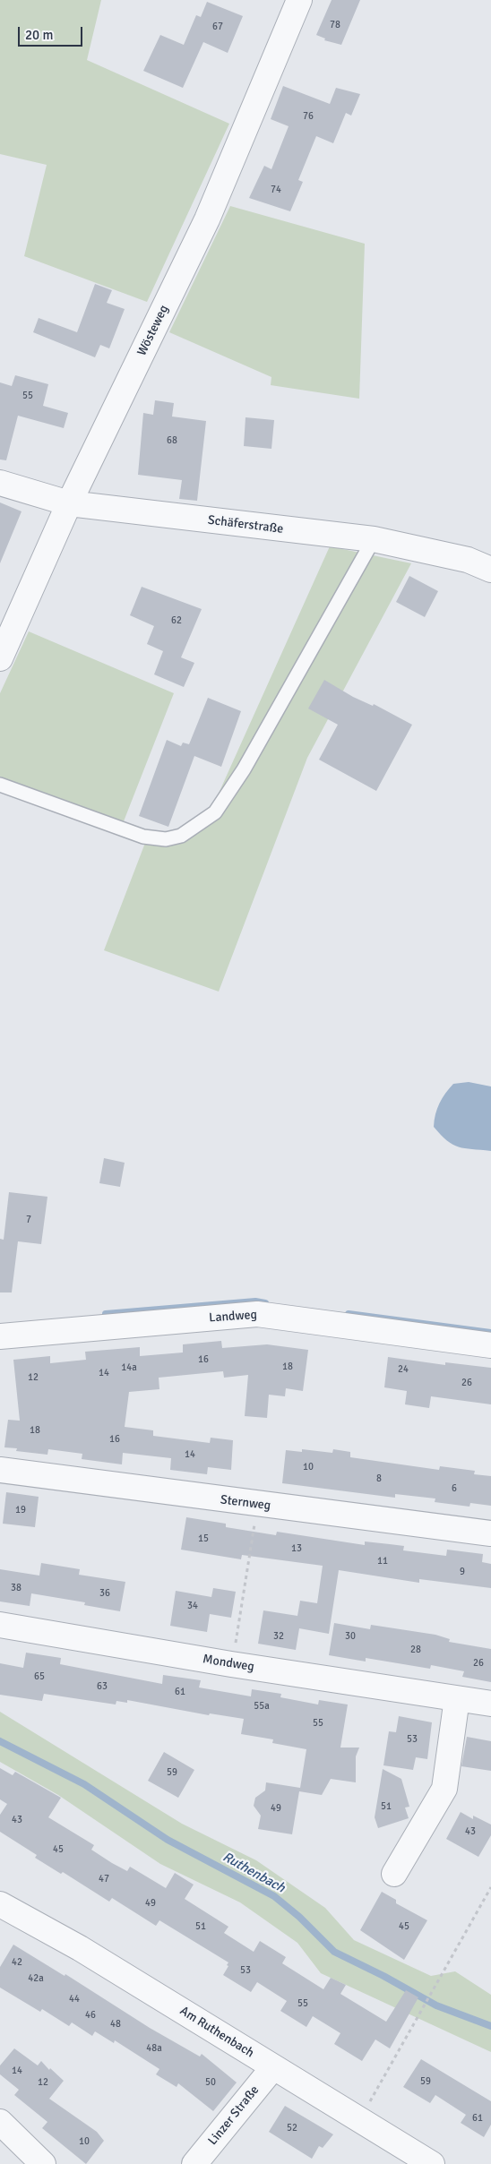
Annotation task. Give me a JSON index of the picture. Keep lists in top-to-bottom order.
{
  "streets": {
    "street": [
      "Wösteweg",
      "Schäferstraße",
      "Landweg",
      "Sternweg",
      "Mondweg",
      "Am Ruthenbach",
      "Linzer Straße"
    ]
  },
  "crossings": [
    ["Wösteweg", "Schäferstraße"],
    ["Am Ruthenbach", "Linzer Straße"]
  ],
  "water": ["Ruthenbach"],
  "house_numbers": [
    "78",
    "67",
    "76",
    "74",
    "55",
    "68",
    "62",
    "7",
    "16",
    "18",
    "14a",
    "24",
    "14",
    "12",
    "26",
    "18",
    "16",
    "14",
    "10",
    "8",
    "6",
    "19",
    "15",
    "13",
    "11",
    "9",
    "38",
    "36",
    "34",
    "32",
    "30",
    "28",
    "26",
    "65",
    "63",
    "61",
    "55a",
    "55",
    "53",
    "59",
    "51",
    "49",
    "43",
    "43",
    "45",
    "47",
    "49",
    "51",
    "45",
    "42",
    "53",
    "42a",
    "44",
    "55",
    "46",
    "48",
    "48a",
    "14",
    "59",
    "12",
    "50",
    "61",
    "52",
    "10"
  ],
  "scale_bar": "20 m"
}
